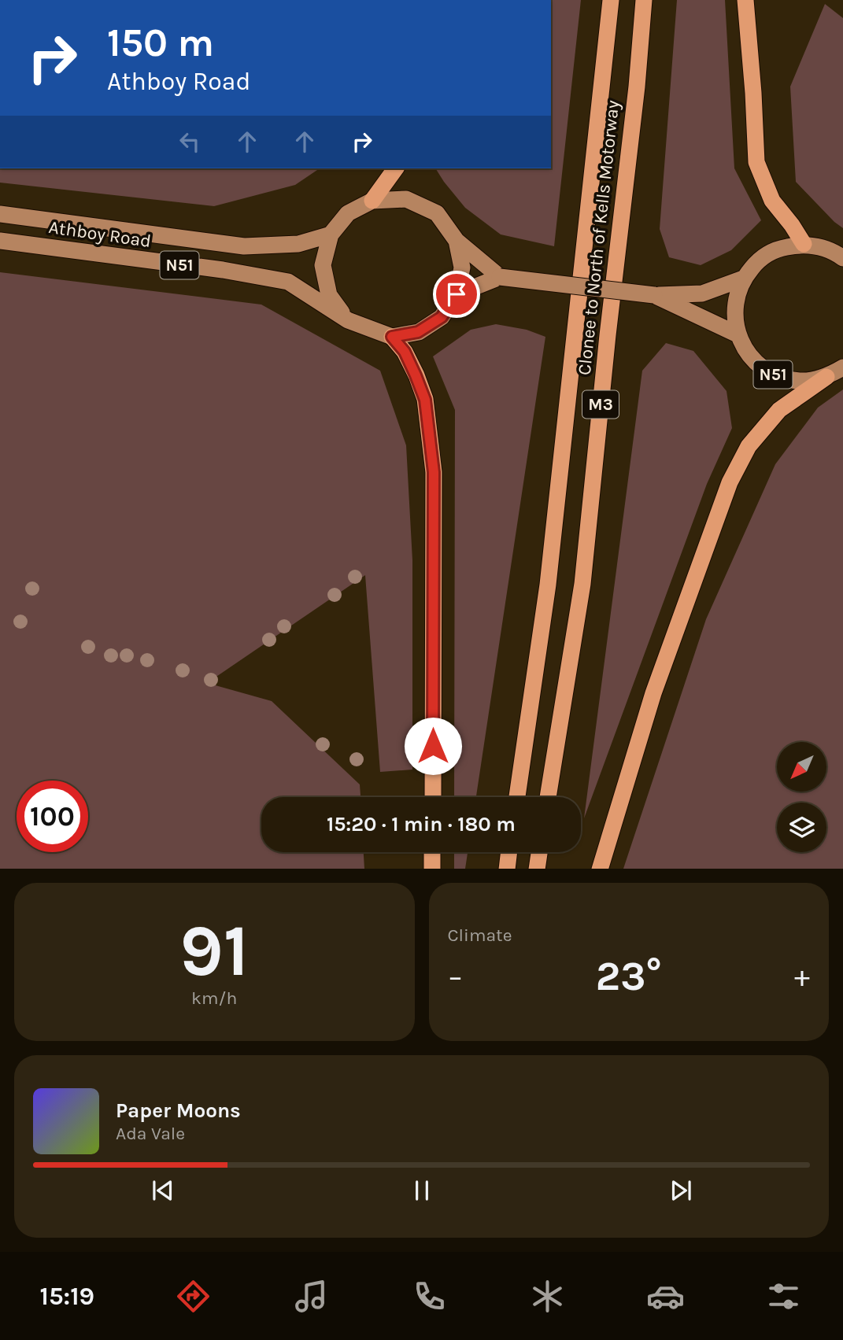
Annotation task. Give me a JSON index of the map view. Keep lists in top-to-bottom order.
{
  "streets": {
    "highway": ["Clonee to North of Kells Motorway", "M3"],
    "main road": ["Athboy Road", "N51"]
  },
  "crossings": [
    ["Athboy Road", "N51"]
  ],
  "north": "bottom left",
  "page": {
    "turn": ["150 m", "Athboy Road"],
    "limit": "100",
    "trip": "15:20 · 1 min · 180 m",
    "tile": [
      ["91", "km/h"],
      "Climate"
    ],
    "heat": ["−", "23°", "+"],
    "song": ["Paper Moons", "Ada Vale"],
    "tabs": "15:19"
  }
}
